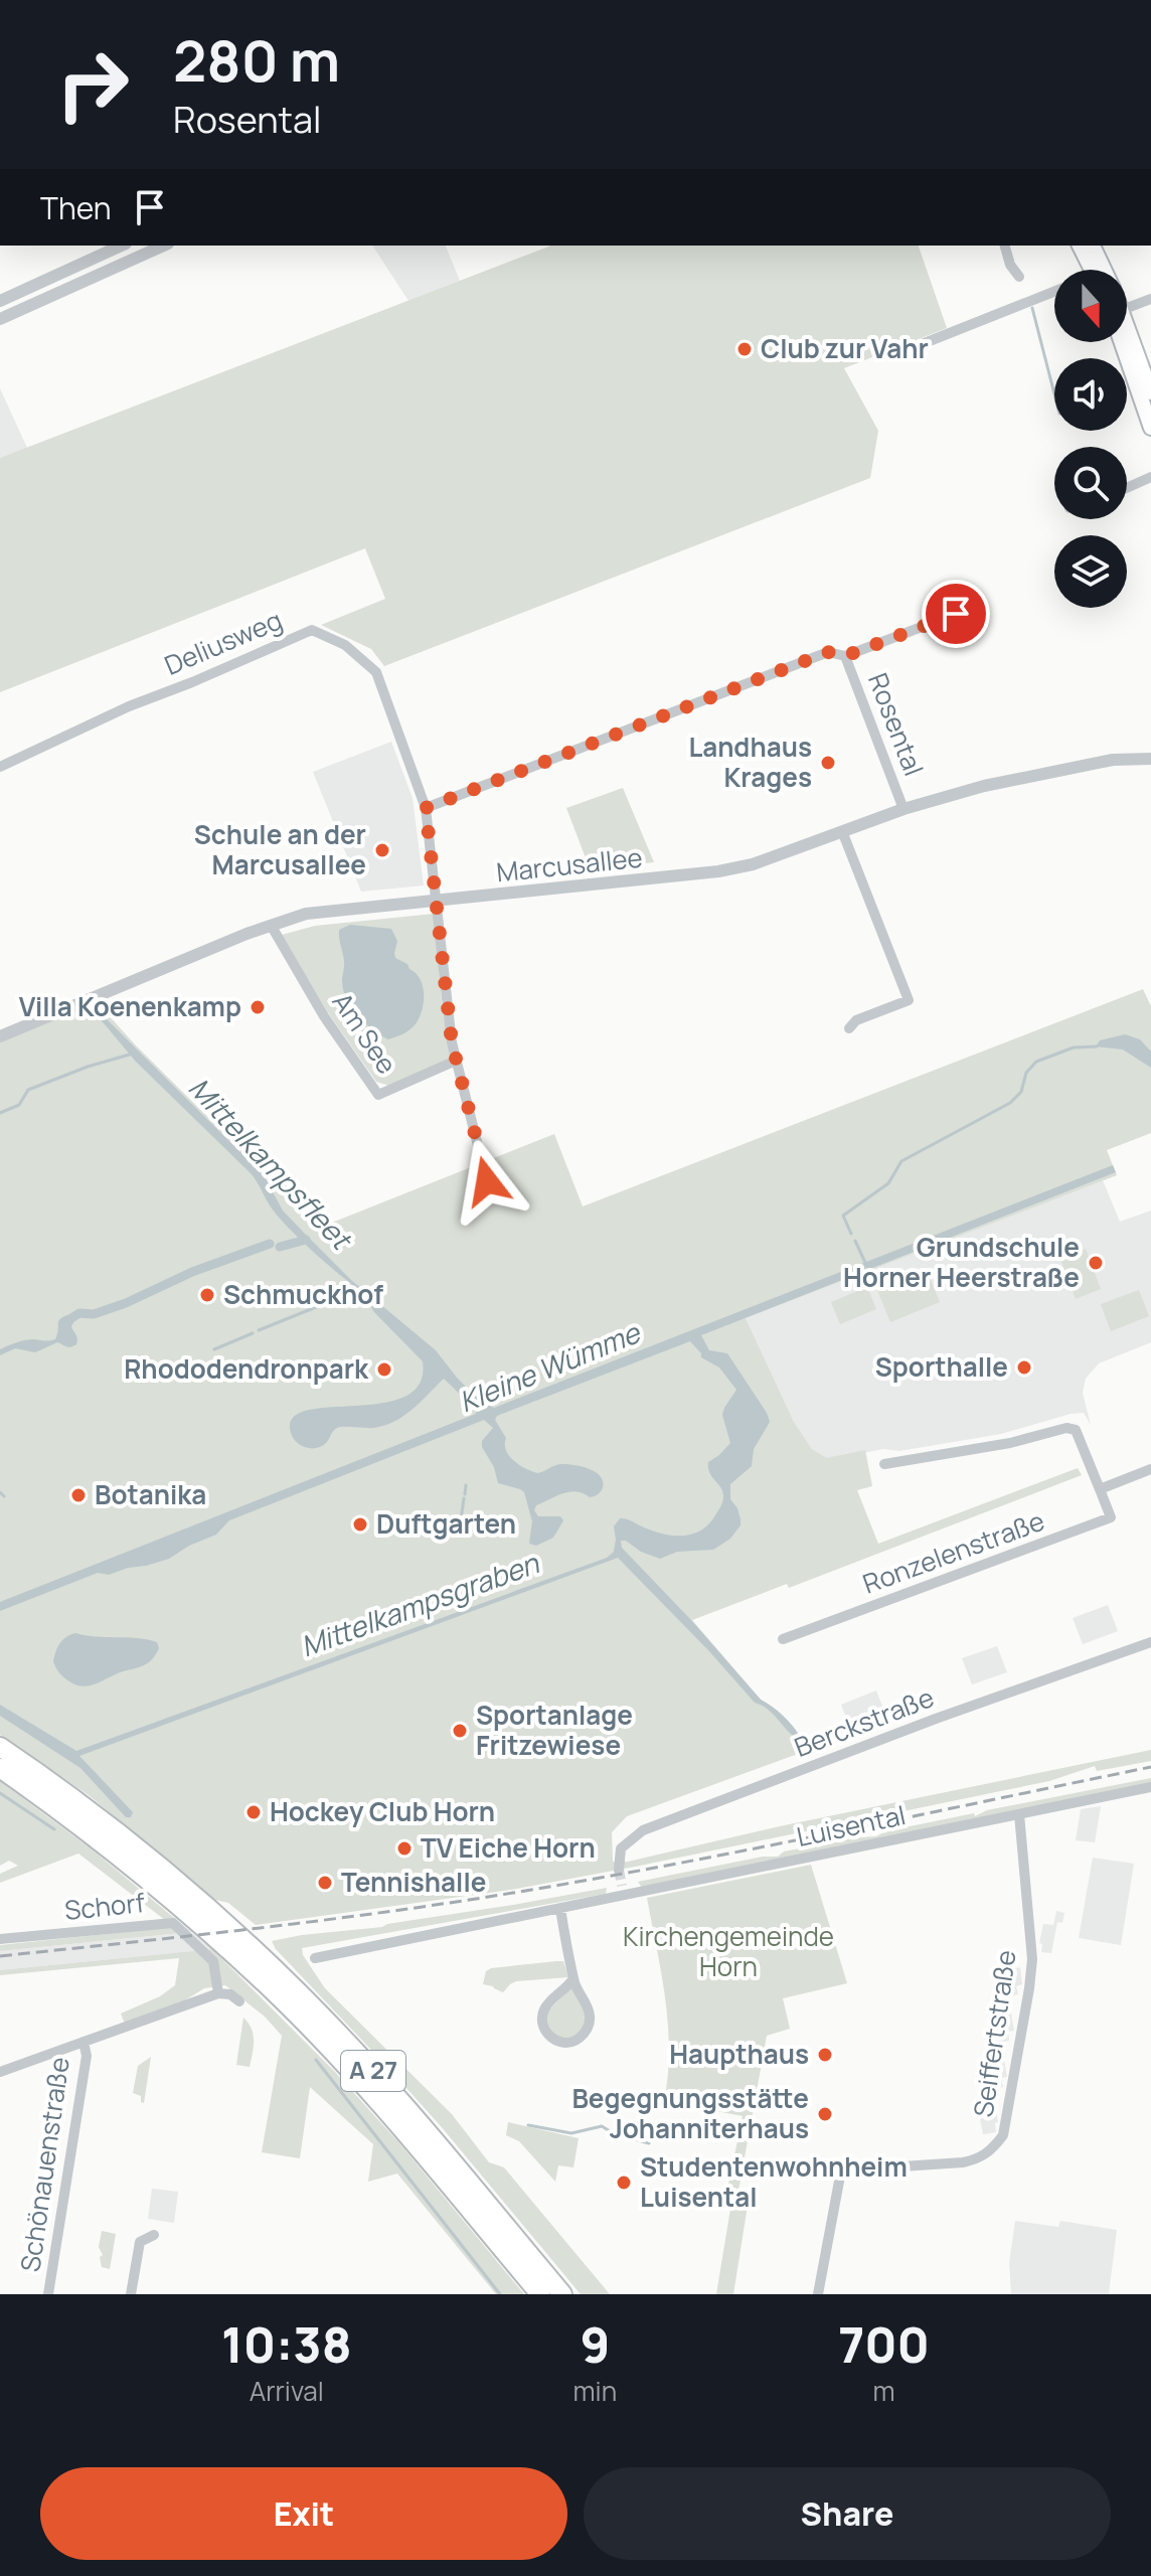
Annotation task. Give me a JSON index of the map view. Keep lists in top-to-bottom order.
{
  "streets": {
    "highway": ["A 27"],
    "street": [
      "Deliusweg",
      "Rosental",
      "Marcusallee",
      "Am See",
      "Ronzelenstraße",
      "Berckstraße",
      "Luisental",
      "Schorf",
      "Seiffertstraße",
      "Schönauenstraße"
    ]
  },
  "crossings": [
    ["Deliusweg", "Rosental"],
    ["Deliusweg", "Marcusallee"],
    ["Deliusweg", "Am See"],
    ["Rosental", "Marcusallee"],
    ["Marcusallee", "Am See"],
    ["Luisental", "Seiffertstraße"]
  ],
  "water": ["Mittelkampsfleet", "Kleine Wümme", "Mittelkampsgraben"],
  "parks": ["Kirchengemeinde Horn"],
  "places": [
    "Club zur Vahr",
    "Landhaus Krages",
    "Schule an der Marcusallee",
    "Villa Koenenkamp",
    "Grundschule Horner Heerstraße",
    "Schmuckhof",
    "Sporthalle",
    "Rhododendronpark",
    "Botanika",
    "Duftgarten",
    "Sportanlage Fritzewiese",
    "Hockey Club Horn",
    "TV Eiche Horn",
    "Tennishalle",
    "Haupthaus",
    "Begegnungsstätte Johanniterhaus",
    "Studentenwohnheim Luisental"
  ],
  "north": "bottom",
  "page": {
    "turn": ["280 m", "Rosental"],
    "then": "Then",
    "eta": [
      "10:38",
      "Arrival",
      "9",
      "min",
      "700",
      "m"
    ],
    "buttons": ["Exit", "Share"]
  }
}
